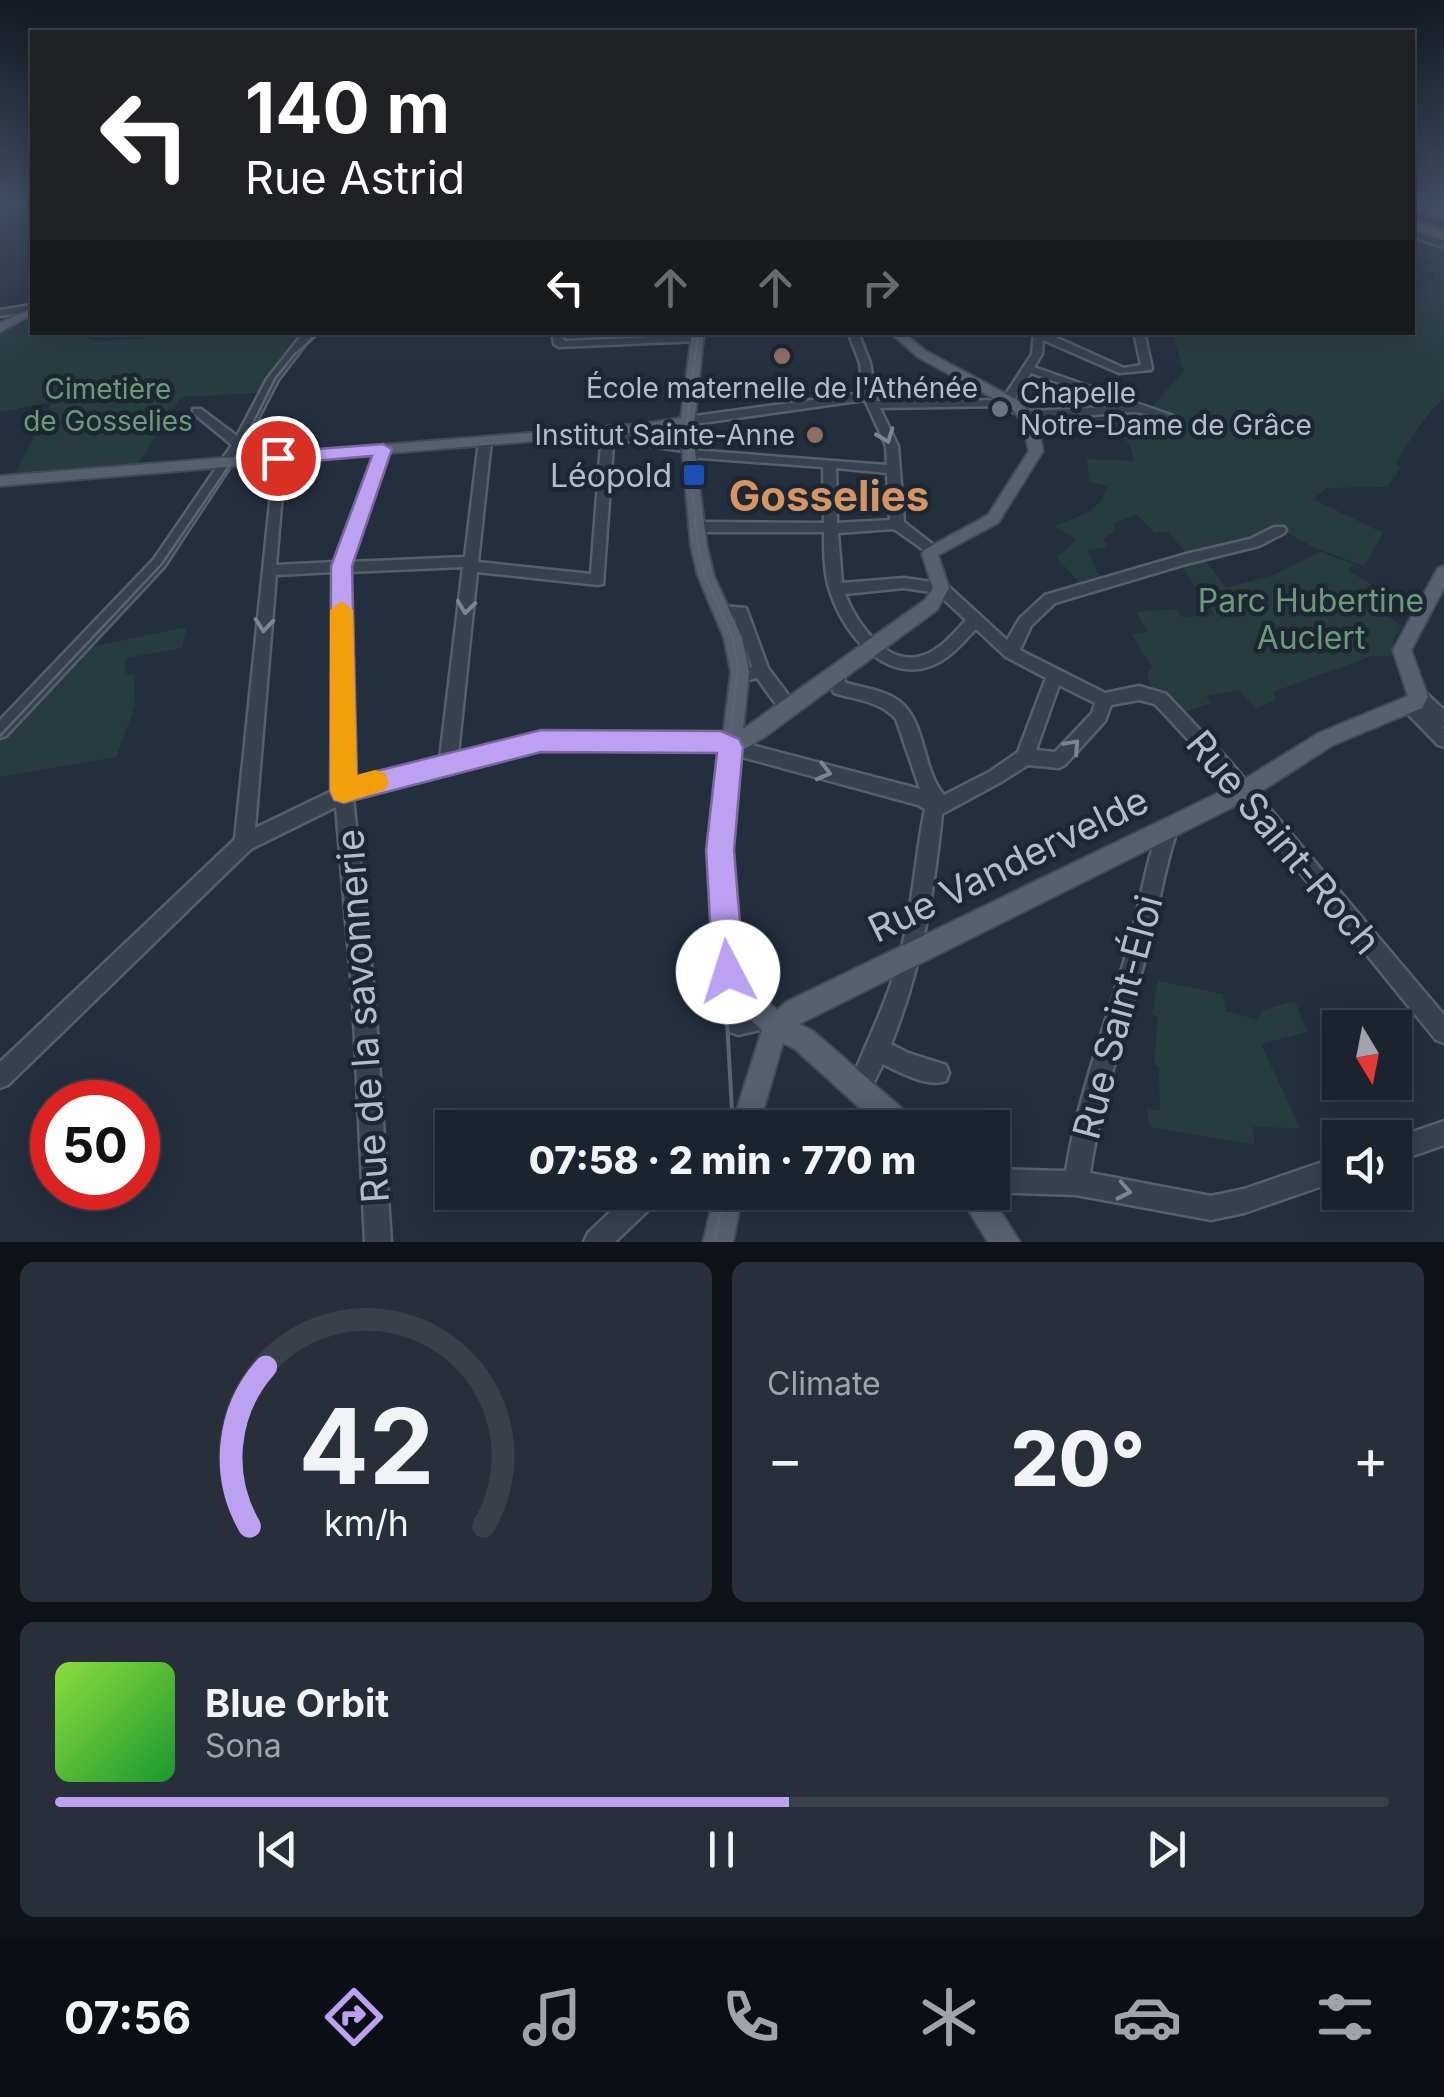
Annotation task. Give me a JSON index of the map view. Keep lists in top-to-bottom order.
{
  "streets": {
    "main road": ["Rue Vandervelde"],
    "street": ["Rue Saint-Roch", "Rue de la savonnerie", "Rue Saint-Éloi"]
  },
  "crossings": [
    ["Rue Saint-Roch", "Rue Vandervelde"],
    ["Rue Vandervelde", "Rue Saint-Éloi"]
  ],
  "districts": ["Gosselies"],
  "parks": ["Cimetière de Gosselies", "Parc Hubertine Auclert"],
  "places": {
    "other": ["École maternelle de l'Athénée", "Chapelle Notre-Dame de Grâce", "Institut Sainte-Anne"],
    "transit": ["Léopold"]
  },
  "north": "bottom",
  "page": {
    "turn": ["140 m", "Rue Astrid"],
    "limit": "50",
    "trip": "07:58 · 2 min · 770 m",
    "tile": "Climate",
    "heat": ["−", "20°", "+"],
    "song": ["Blue Orbit", "Sona"],
    "tabs": "07:56",
    "gauge": ["42", "km/h"]
  }
}
